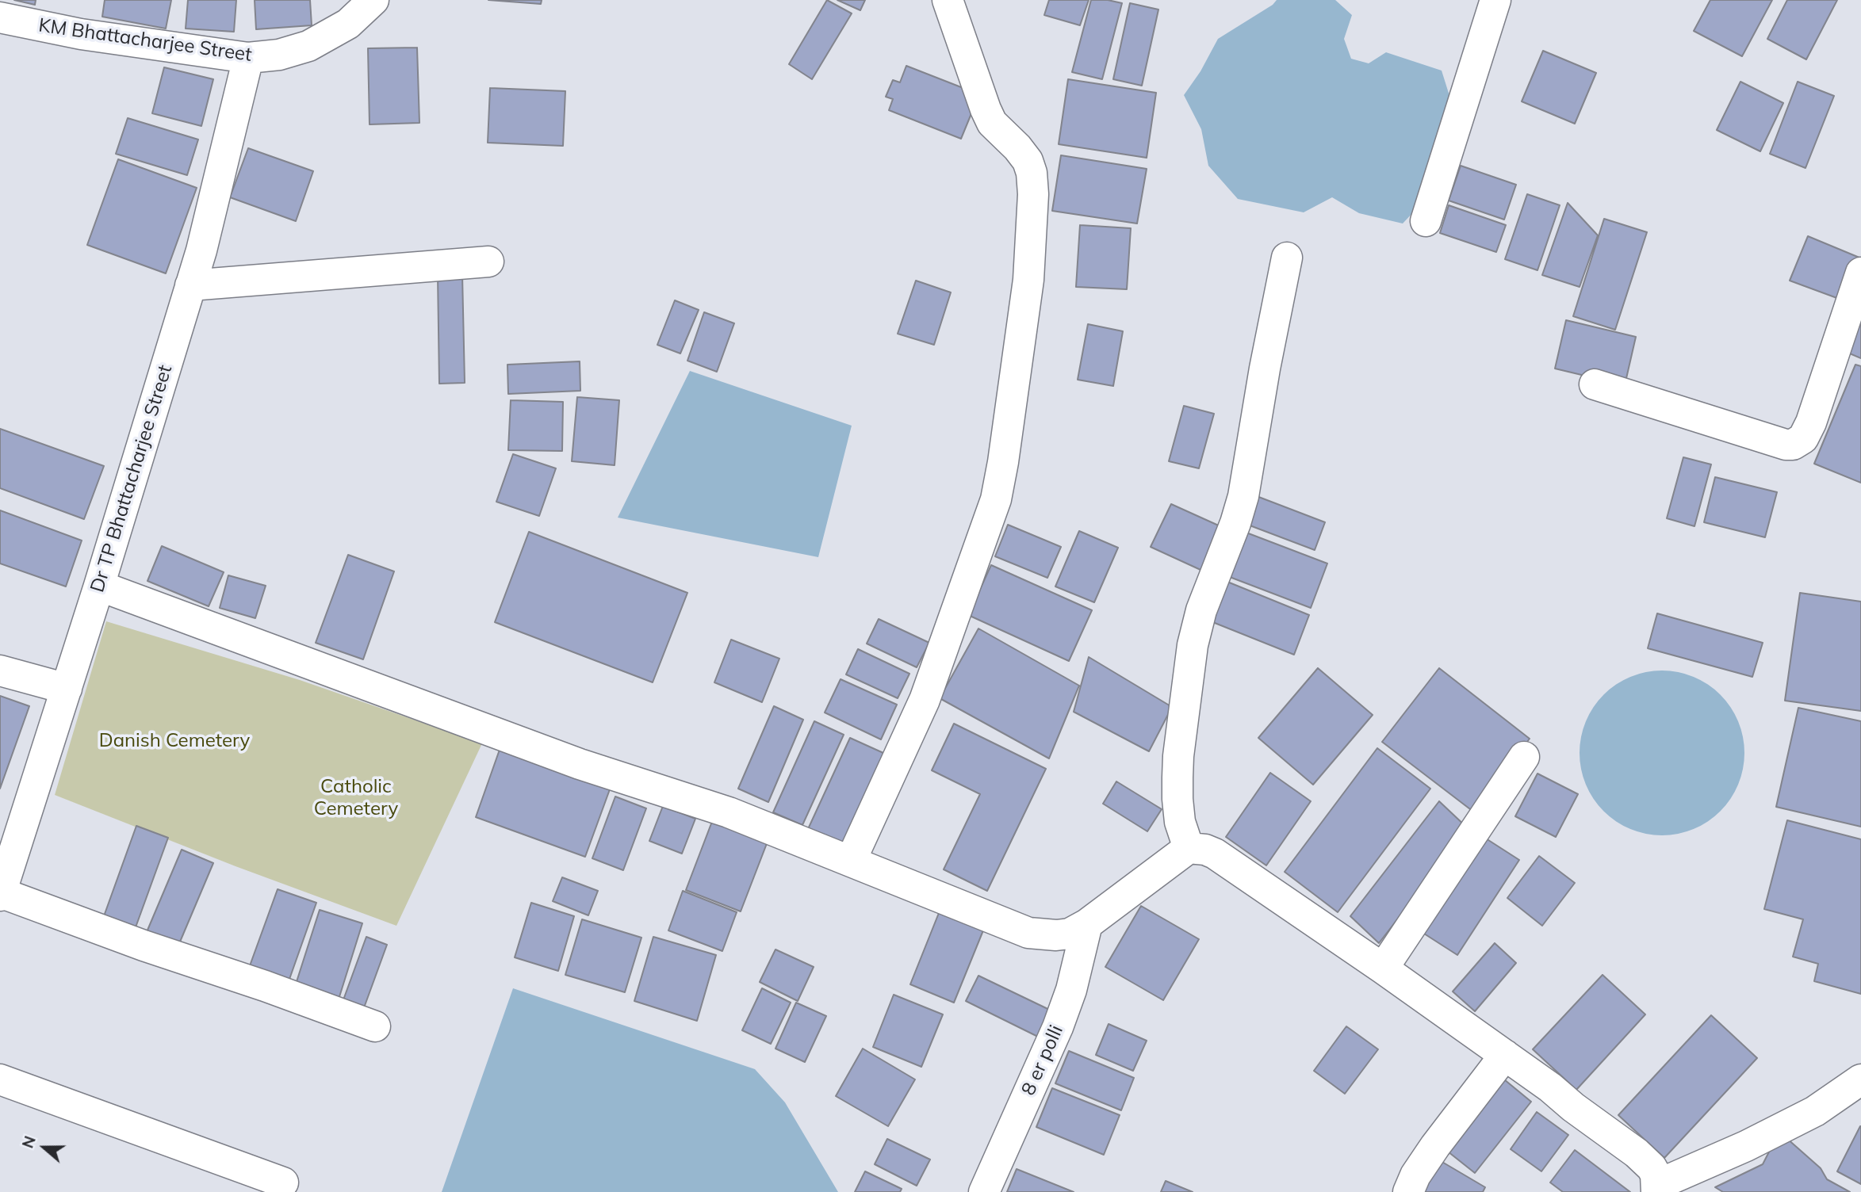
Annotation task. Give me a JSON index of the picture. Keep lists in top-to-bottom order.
{
  "streets": {
    "street": ["KM Bhattacharjee Street", "Dr TP Bhattacharjee Street", "8 er polli"]
  },
  "crossings": [
    ["KM Bhattacharjee Street", "Dr TP Bhattacharjee Street"]
  ],
  "parks": ["Danish Cemetery", "Catholic Cemetery"],
  "north": "left"
}
